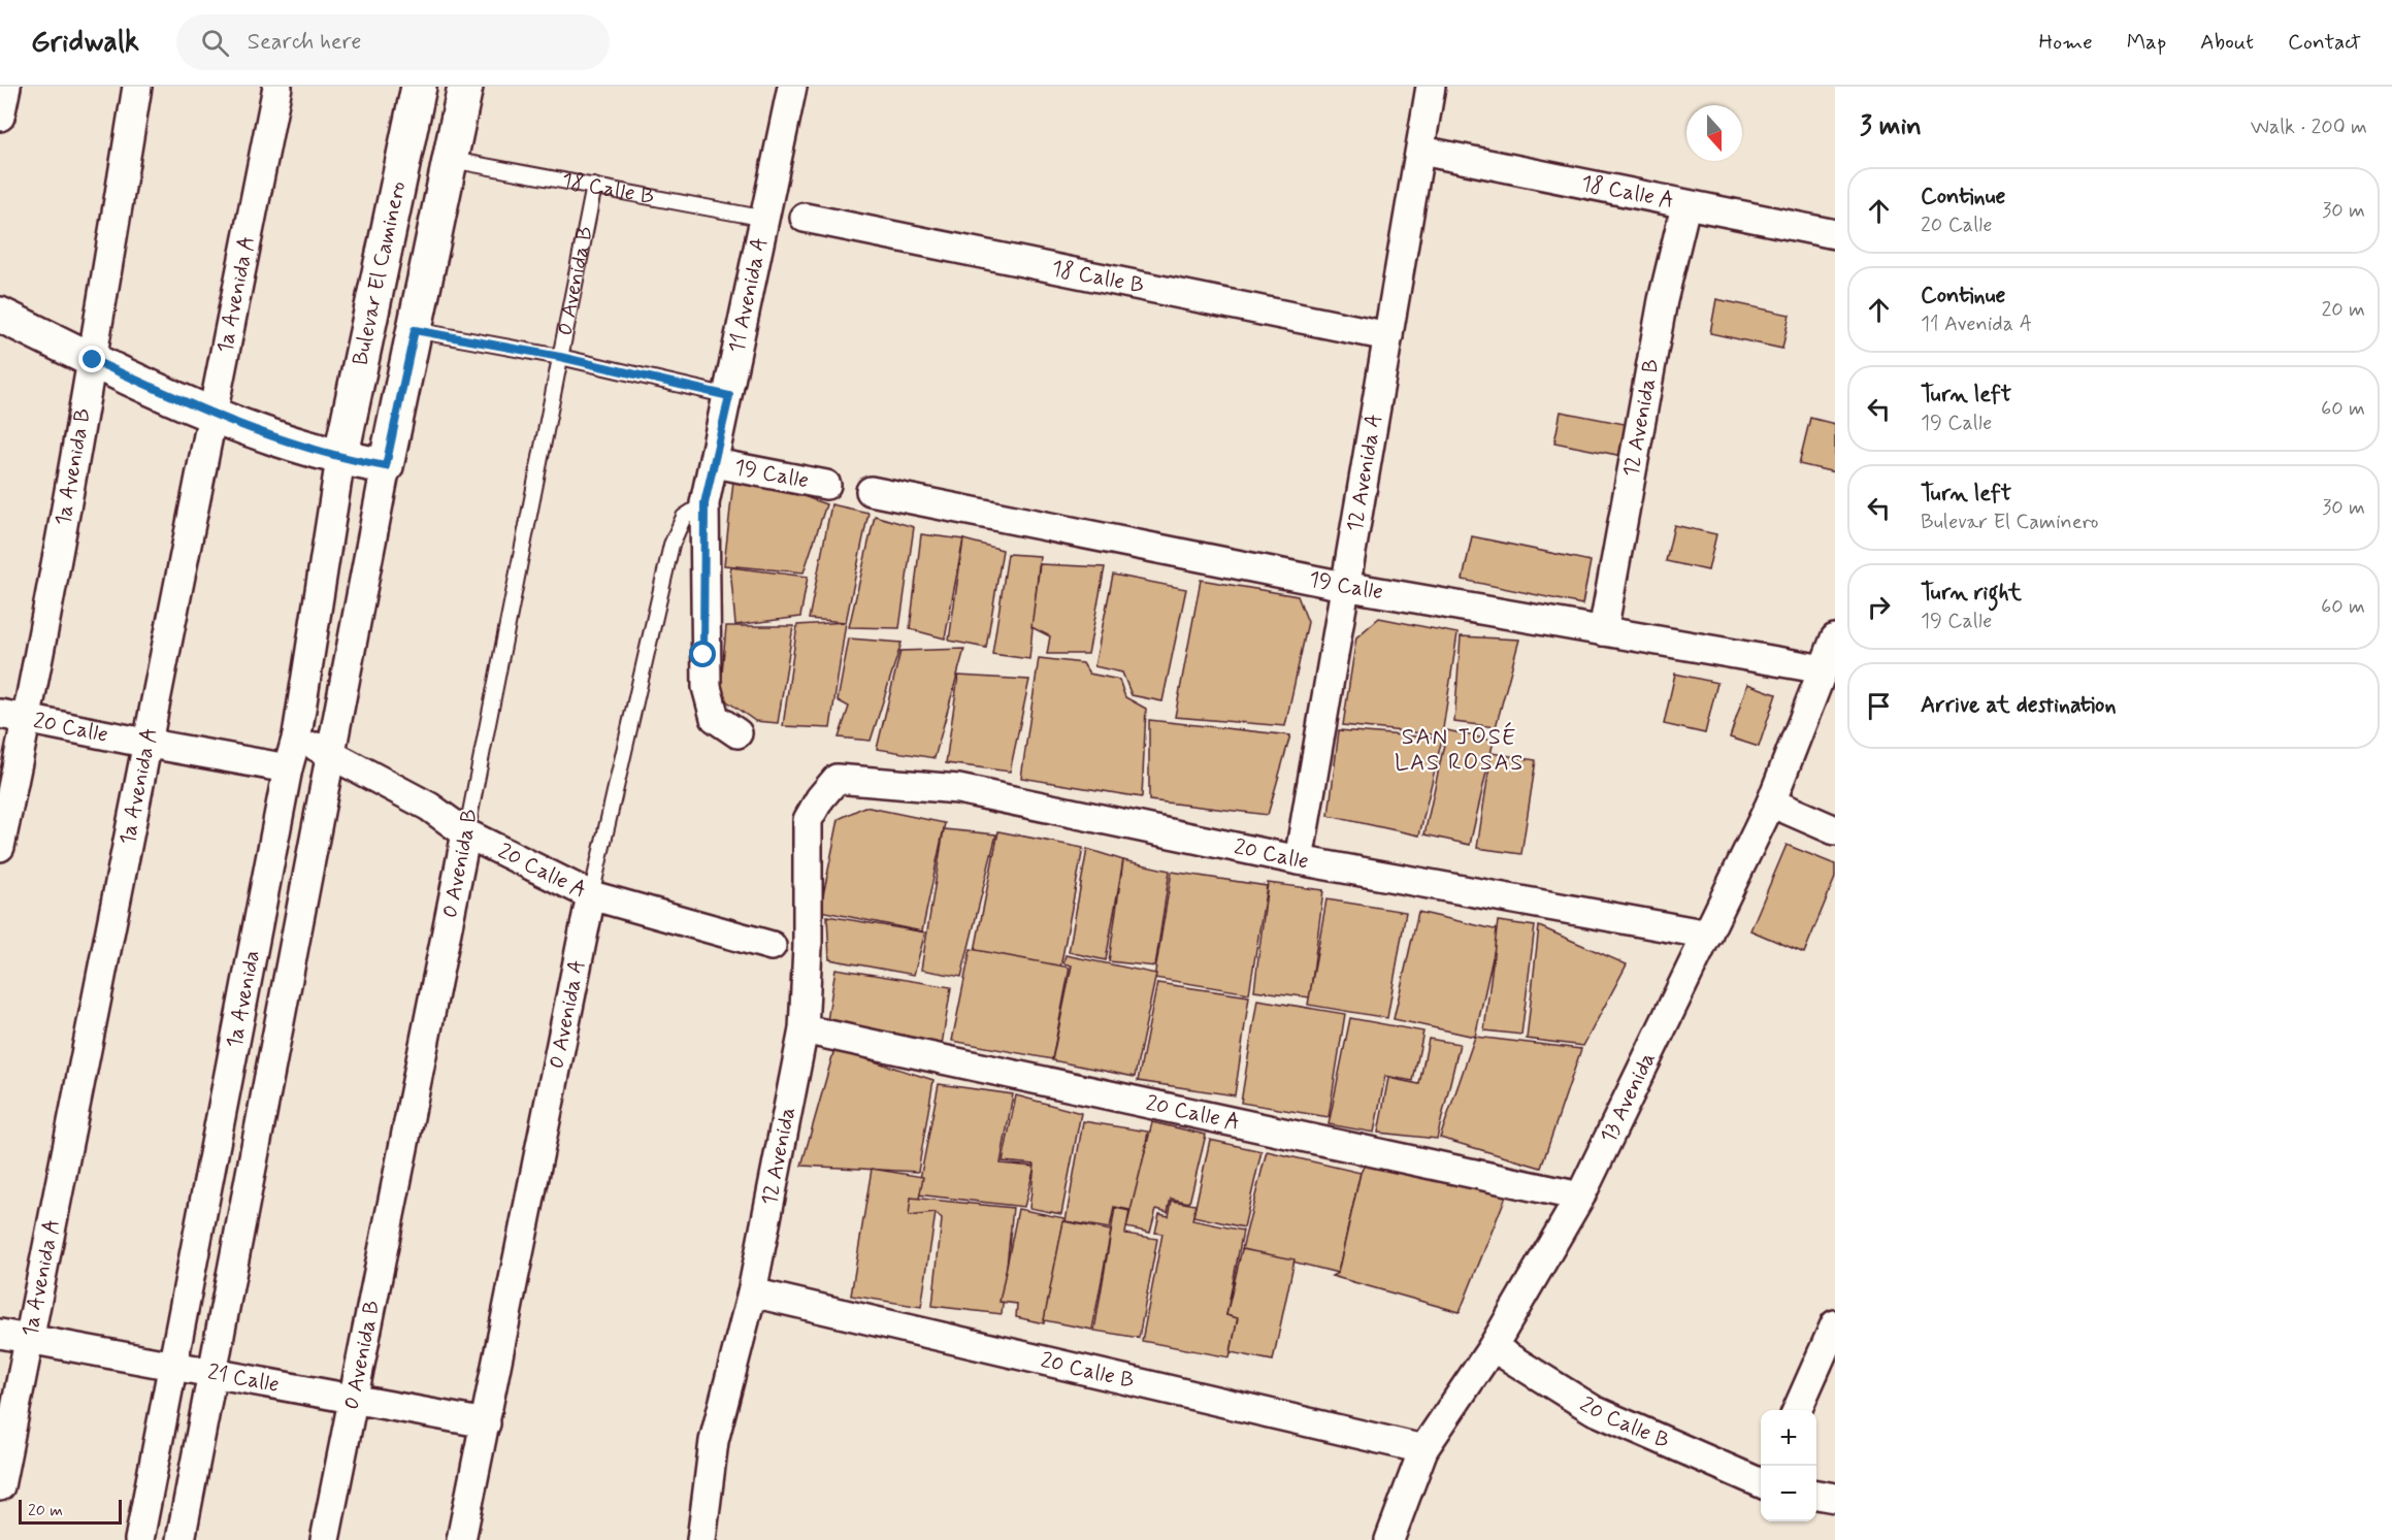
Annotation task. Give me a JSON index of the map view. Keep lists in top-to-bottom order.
{
  "streets": {
    "main road": ["Bulevar El Caminero"],
    "street": [
      "18 Calle B",
      "18 Calle A",
      "0 Avenida B",
      "1a Avenida A",
      "11 Avenida A",
      "12 Avenida B",
      "1a Avenida B",
      "12 Avenida A",
      "19 Calle",
      "20 Calle",
      "20 Calle A",
      "1a Avenida",
      "0 Avenida A",
      "13 Avenida",
      "12 Avenida",
      "20 Calle B",
      "21 Calle"
    ]
  },
  "crossings": [
    ["18 Calle B", "0 Avenida B"],
    ["18 Calle B", "11 Avenida A"],
    ["18 Calle B", "12 Avenida A"],
    ["18 Calle A", "12 Avenida B"],
    ["18 Calle A", "12 Avenida A"],
    ["Bulevar El Caminero", "1a Avenida"],
    ["0 Avenida B", "20 Calle A"],
    ["0 Avenida B", "21 Calle"],
    ["1a Avenida A", "20 Calle"],
    ["1a Avenida A", "21 Calle"],
    ["11 Avenida A", "19 Calle"],
    ["11 Avenida A", "0 Avenida A"],
    ["12 Avenida B", "19 Calle"],
    ["1a Avenida B", "20 Calle"],
    ["12 Avenida A", "19 Calle"],
    ["12 Avenida A", "20 Calle"],
    ["19 Calle", "13 Avenida"],
    ["20 Calle", "1a Avenida"],
    ["20 Calle", "13 Avenida"],
    ["20 Calle", "12 Avenida"],
    ["20 Calle A", "1a Avenida"],
    ["20 Calle A", "0 Avenida A"],
    ["20 Calle A", "13 Avenida"],
    ["20 Calle A", "12 Avenida"],
    ["1a Avenida", "21 Calle"],
    ["0 Avenida A", "21 Calle"],
    ["13 Avenida", "20 Calle B"],
    ["12 Avenida", "20 Calle B"]
  ],
  "districts": ["SAN JOSÉ LAS ROSAS"],
  "scale_bar": "20 m",
  "north": "bottom",
  "page": {
    "header": "Gridwalk",
    "search": "Search here",
    "nav": [
      "Home",
      "Map",
      "About",
      "Contact"
    ],
    "heading": ["3 min", "Walk · 200 m"],
    "list": [
      ["Continue", "20 Calle", "30 m"],
      ["Continue", "11 Avenida A", "20 m"],
      ["Turn left", "19 Calle", "60 m"],
      ["Turn left", "Bulevar El Caminero", "30 m"],
      ["Turn right", "19 Calle", "60 m"],
      "Arrive at destination"
    ],
    "map_buttons": ["+", "−"],
    "scale": "20 m"
  }
}
